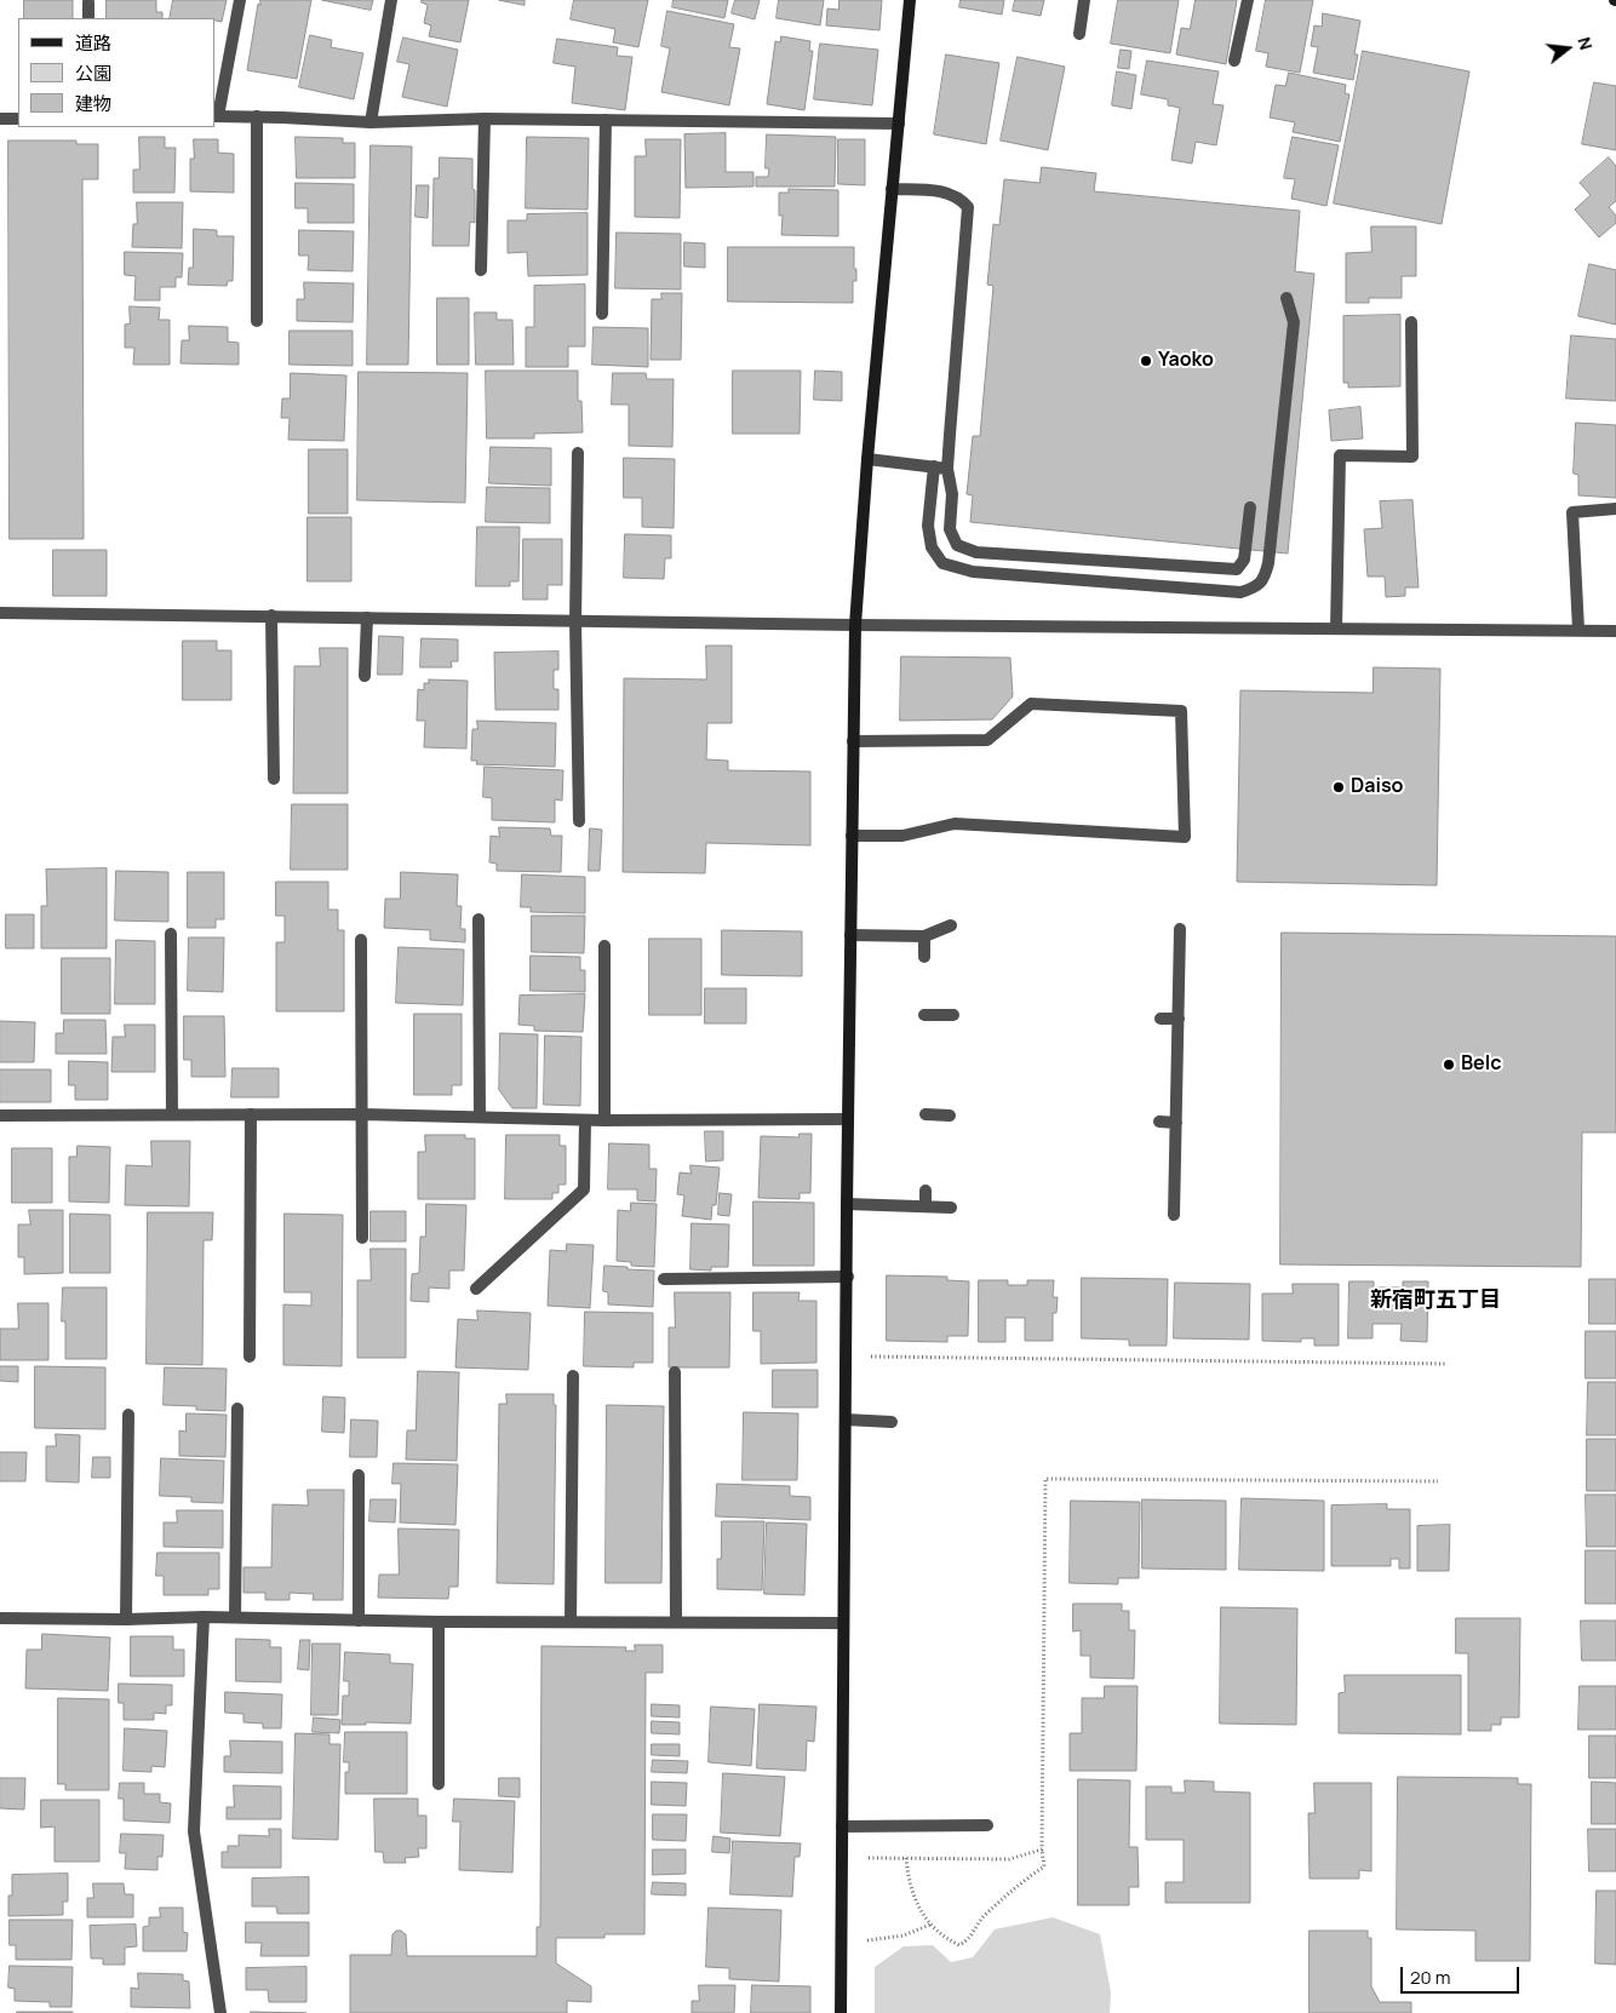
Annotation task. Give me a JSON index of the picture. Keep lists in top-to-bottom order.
{
  "districts": ["新宿町五丁目"],
  "places": ["Yaoko", "Daiso", "Belc"],
  "legend": ["道路", "公園", "建物"],
  "scale_bar": "20 m",
  "north": "right"
}
